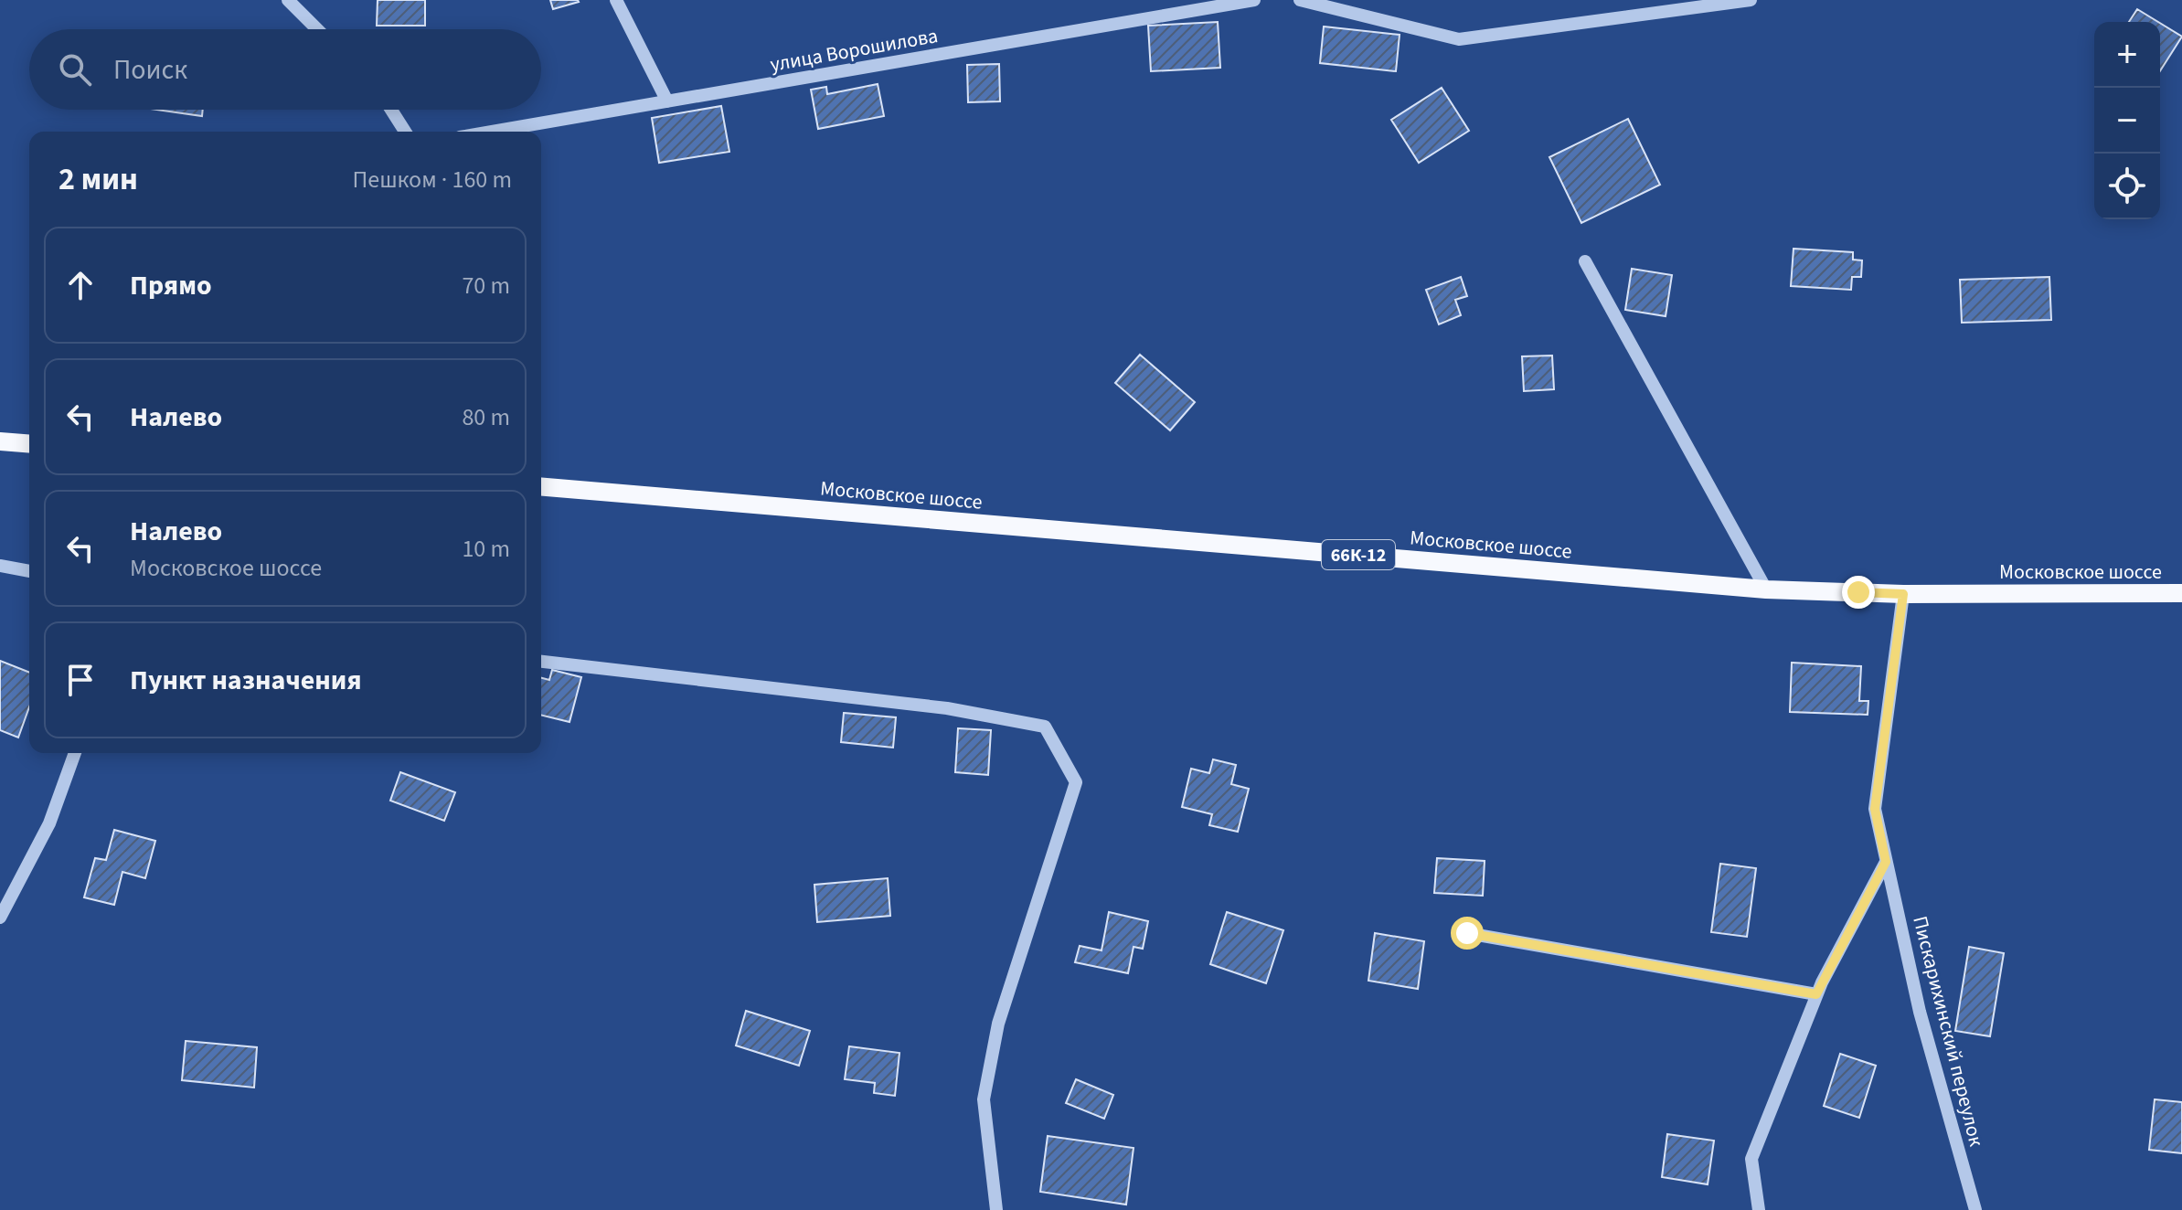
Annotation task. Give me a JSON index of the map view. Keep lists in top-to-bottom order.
{
  "streets": {
    "main road": ["Московское шоссе", "66К-12"],
    "street": ["улица Ворошилова", "Пискарихинский переулок"]
  },
  "crossings": [
    ["Московское шоссе", "Пискарихинский переулок"]
  ],
  "page": {
    "map_buttons": ["+", "−"],
    "search": "Поиск",
    "heading": ["2 мин", "Пешком · 160 m"],
    "list": [
      ["Прямо", "70 m"],
      ["Налево", "80 m"],
      ["Налево", "Московское шоссе", "10 m"],
      "Пункт назначения"
    ]
  }
}
